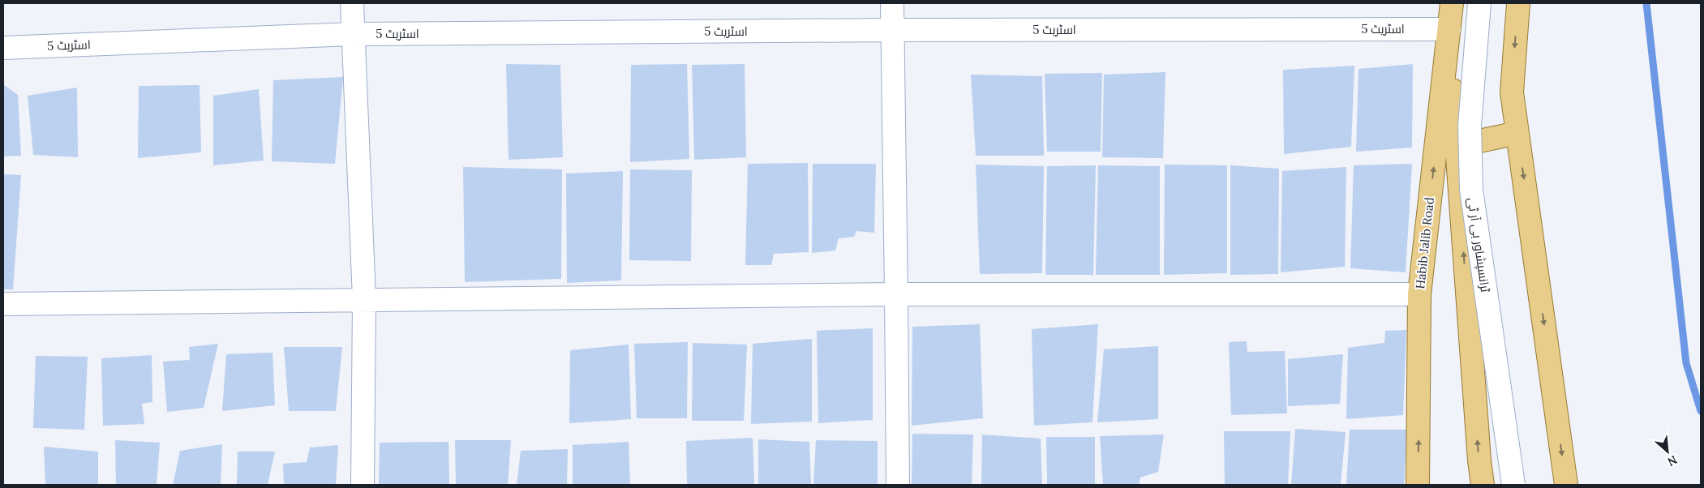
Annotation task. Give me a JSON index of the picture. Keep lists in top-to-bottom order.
{
  "streets": {
    "main road": ["Habib Jalib Road"],
    "street": ["اسٹریٹ 5", "ٹرانسپشاور بی آر ٹی"]
  },
  "crossings": [
    ["اسٹریٹ 5", "Habib Jalib Road"]
  ],
  "north": "bottom right"
}
